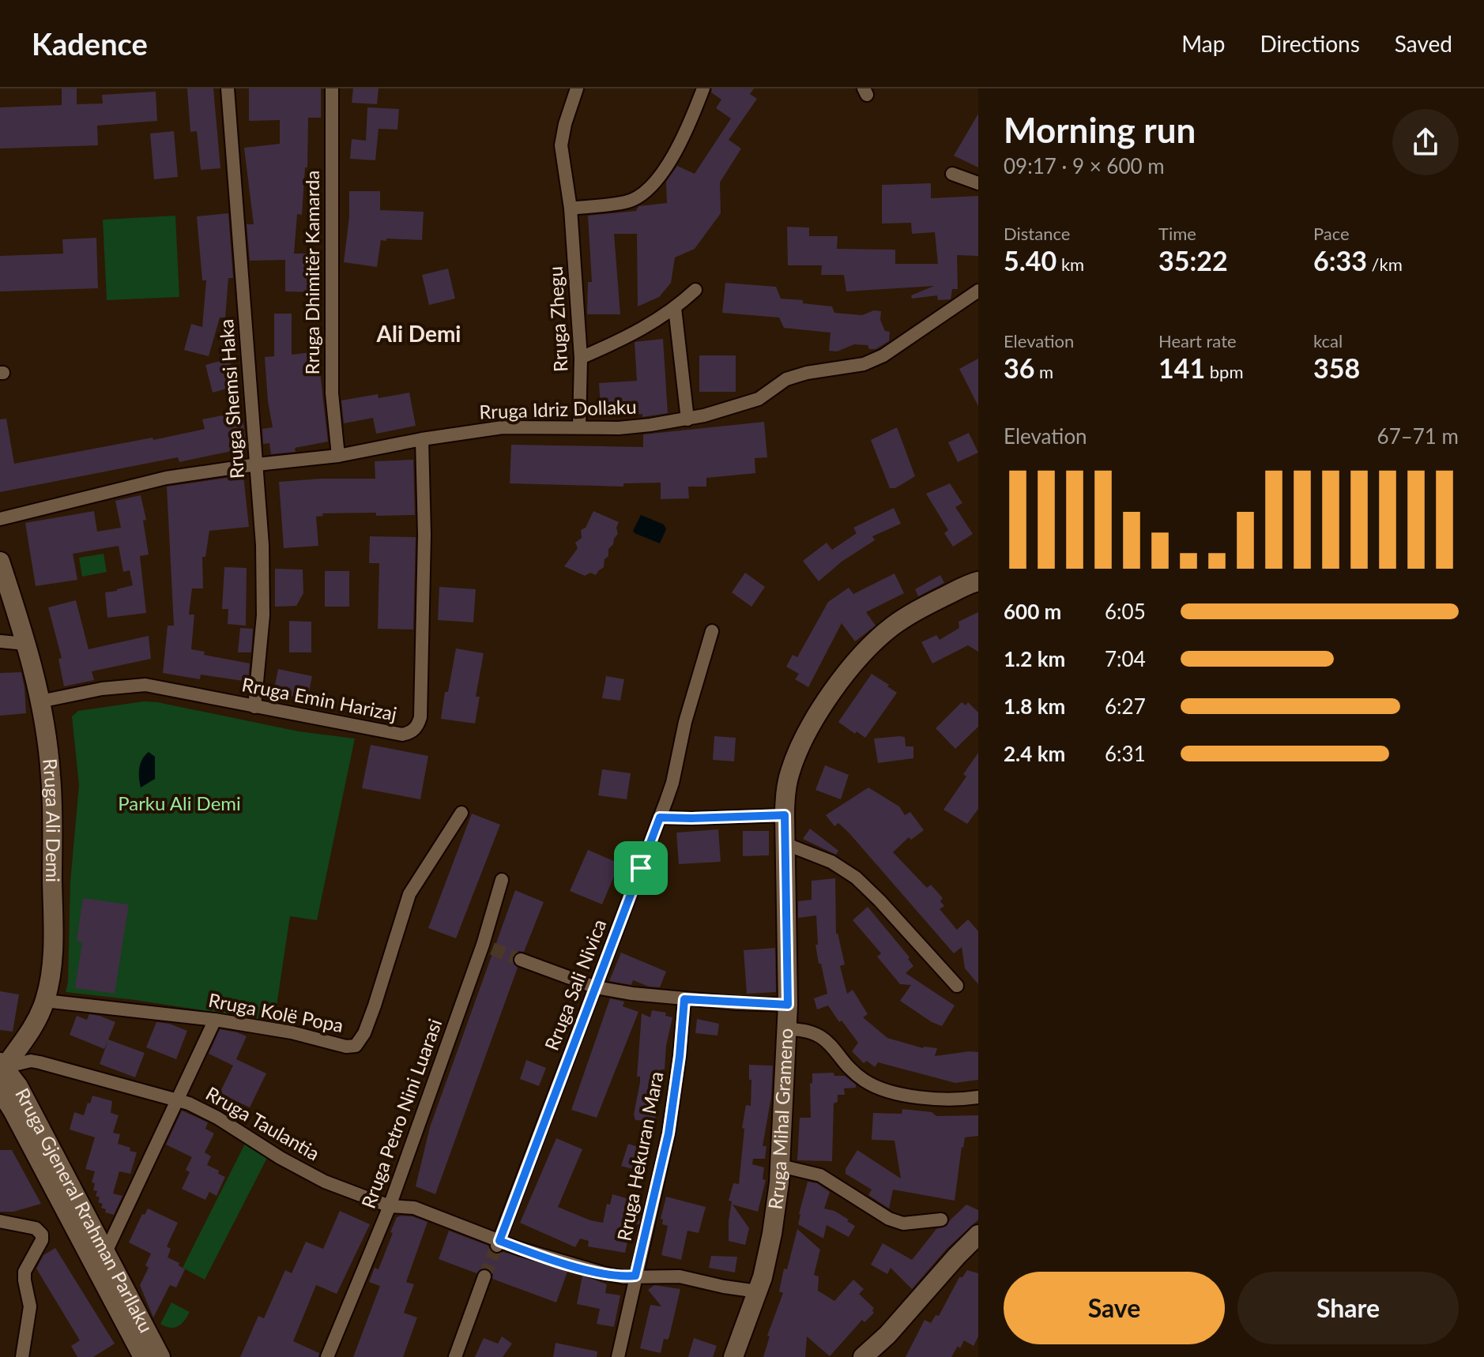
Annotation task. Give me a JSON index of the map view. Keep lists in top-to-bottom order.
{
  "streets": {
    "street": [
      "Rruga Dhimitër Kamarda",
      "Rruga Zhegu",
      "Rruga Shemsi Haka",
      "Rruga Idriz Dollaku",
      "Rruga Emin Harizaj",
      "Rruga Ali Demi",
      "Rruga Sali Nivica",
      "Rruga Kolë Popa",
      "Rruga Petro Nini Luarasi",
      "Rruga Mihal Grameno",
      "Rruga Taulantia",
      "Rruga Hekuran Mara",
      "Rruga Gjeneral Rrahman Parllaku"
    ]
  },
  "crossings": [
    ["Rruga Dhimitër Kamarda", "Rruga Idriz Dollaku"],
    ["Rruga Zhegu", "Rruga Idriz Dollaku"],
    ["Rruga Shemsi Haka", "Rruga Idriz Dollaku"],
    ["Rruga Shemsi Haka", "Rruga Emin Harizaj"],
    ["Rruga Idriz Dollaku", "Rruga Emin Harizaj"],
    ["Rruga Emin Harizaj", "Rruga Ali Demi"],
    ["Rruga Ali Demi", "Rruga Kolë Popa"],
    ["Rruga Ali Demi", "Rruga Taulantia"],
    ["Rruga Ali Demi", "Rruga Gjeneral Rrahman Parllaku"],
    ["Rruga Sali Nivica", "Rruga Taulantia"],
    ["Rruga Petro Nini Luarasi", "Rruga Taulantia"],
    ["Rruga Mihal Grameno", "Rruga Taulantia"],
    ["Rruga Taulantia", "Rruga Hekuran Mara"],
    ["Rruga Taulantia", "Rruga Gjeneral Rrahman Parllaku"]
  ],
  "districts": ["Ali Demi"],
  "parks": ["Parku Ali Demi"],
  "page": {
    "header": "Kadence",
    "nav": ["Map", "Directions", "Saved"],
    "heading": ["Morning run", "09:17 · 9 × 600 m"],
    "stats": [
      ["Distance", "5.40 km"],
      ["Time", "35:22"],
      ["Pace", "6:33 /km"],
      ["Elevation", "36 m"],
      ["Heart rate", "141 bpm"],
      ["kcal", "358"]
    ],
    "chart": ["Elevation", "67–71 m"],
    "list": [
      {
        "name": "600 m",
        "note": "6:05"
      },
      {
        "name": "1.2 km",
        "note": "7:04"
      },
      {
        "name": "1.8 km",
        "note": "6:27"
      },
      {
        "name": "2.4 km",
        "note": "6:31"
      }
    ],
    "buttons": ["Save", "Share"]
  }
}
